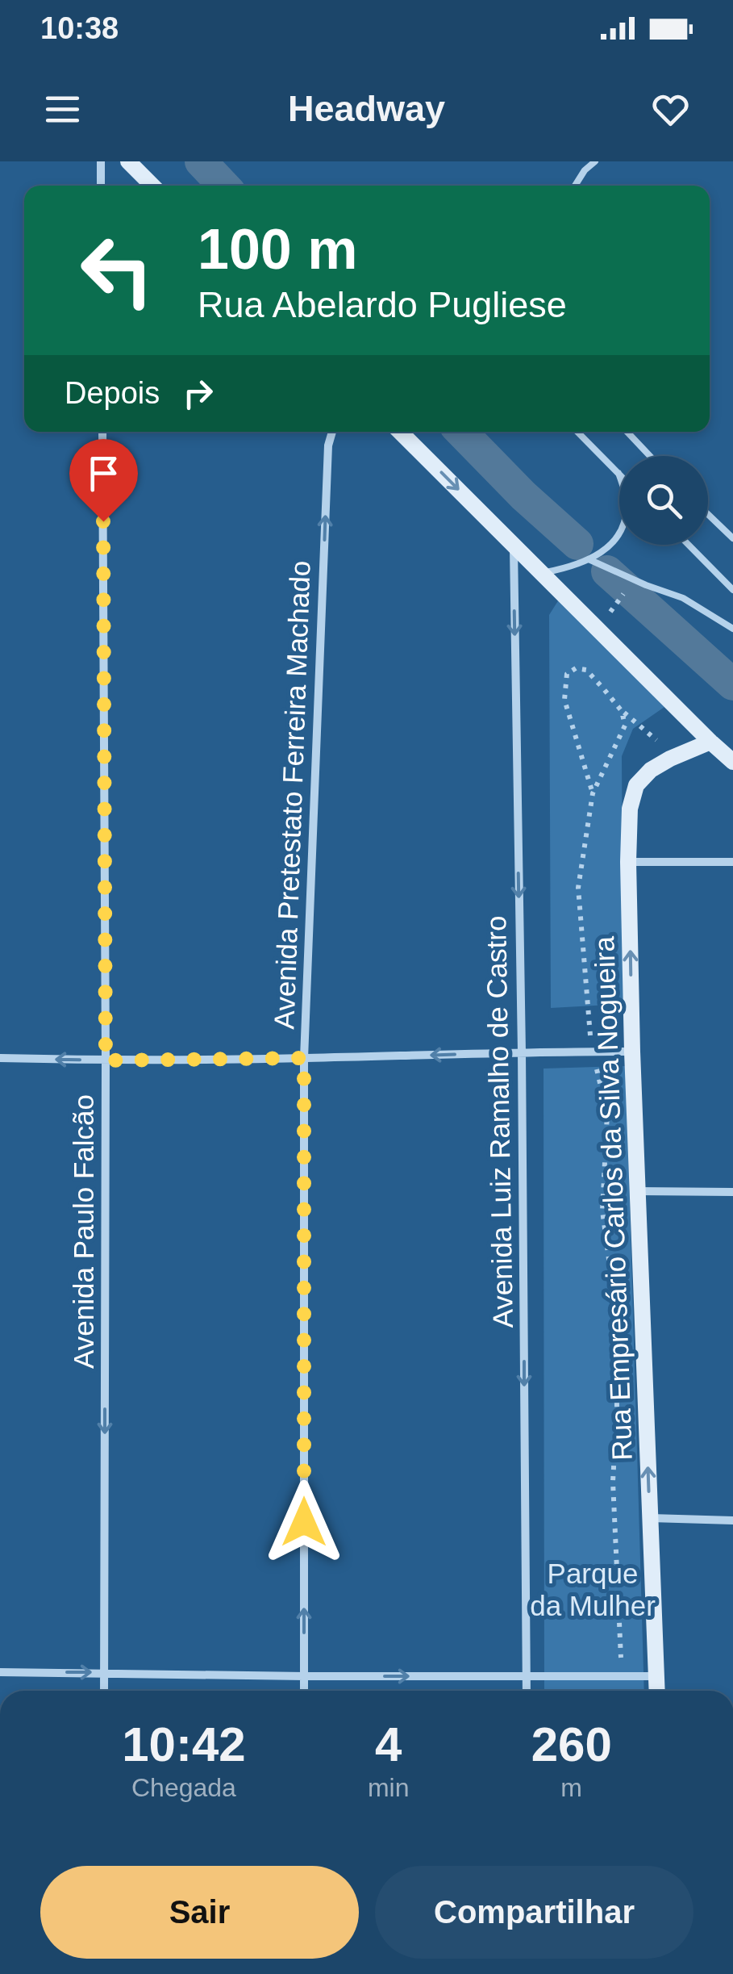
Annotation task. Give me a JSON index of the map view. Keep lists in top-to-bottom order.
{
  "streets": {
    "street": [
      "Avenida Pretestato Ferreira Machado",
      "Avenida Luiz Ramalho de Castro",
      "Rua Empresário Carlos da Silva Nogueira",
      "Avenida Paulo Falcão"
    ]
  },
  "one_way": [
    "Avenida Pretestato Ferreira Machado",
    "Avenida Luiz Ramalho de Castro",
    "Rua Empresário Carlos da Silva Nogueira",
    "Avenida Paulo Falcão"
  ],
  "parks": ["Parque da Mulher"],
  "page": {
    "status": "10:38",
    "header": "Headway",
    "turn": ["100 m", "Rua Abelardo Pugliese"],
    "then": "Depois",
    "eta": [
      "10:42",
      "Chegada",
      "4",
      "min",
      "260",
      "m"
    ],
    "buttons": ["Sair", "Compartilhar"]
  }
}
